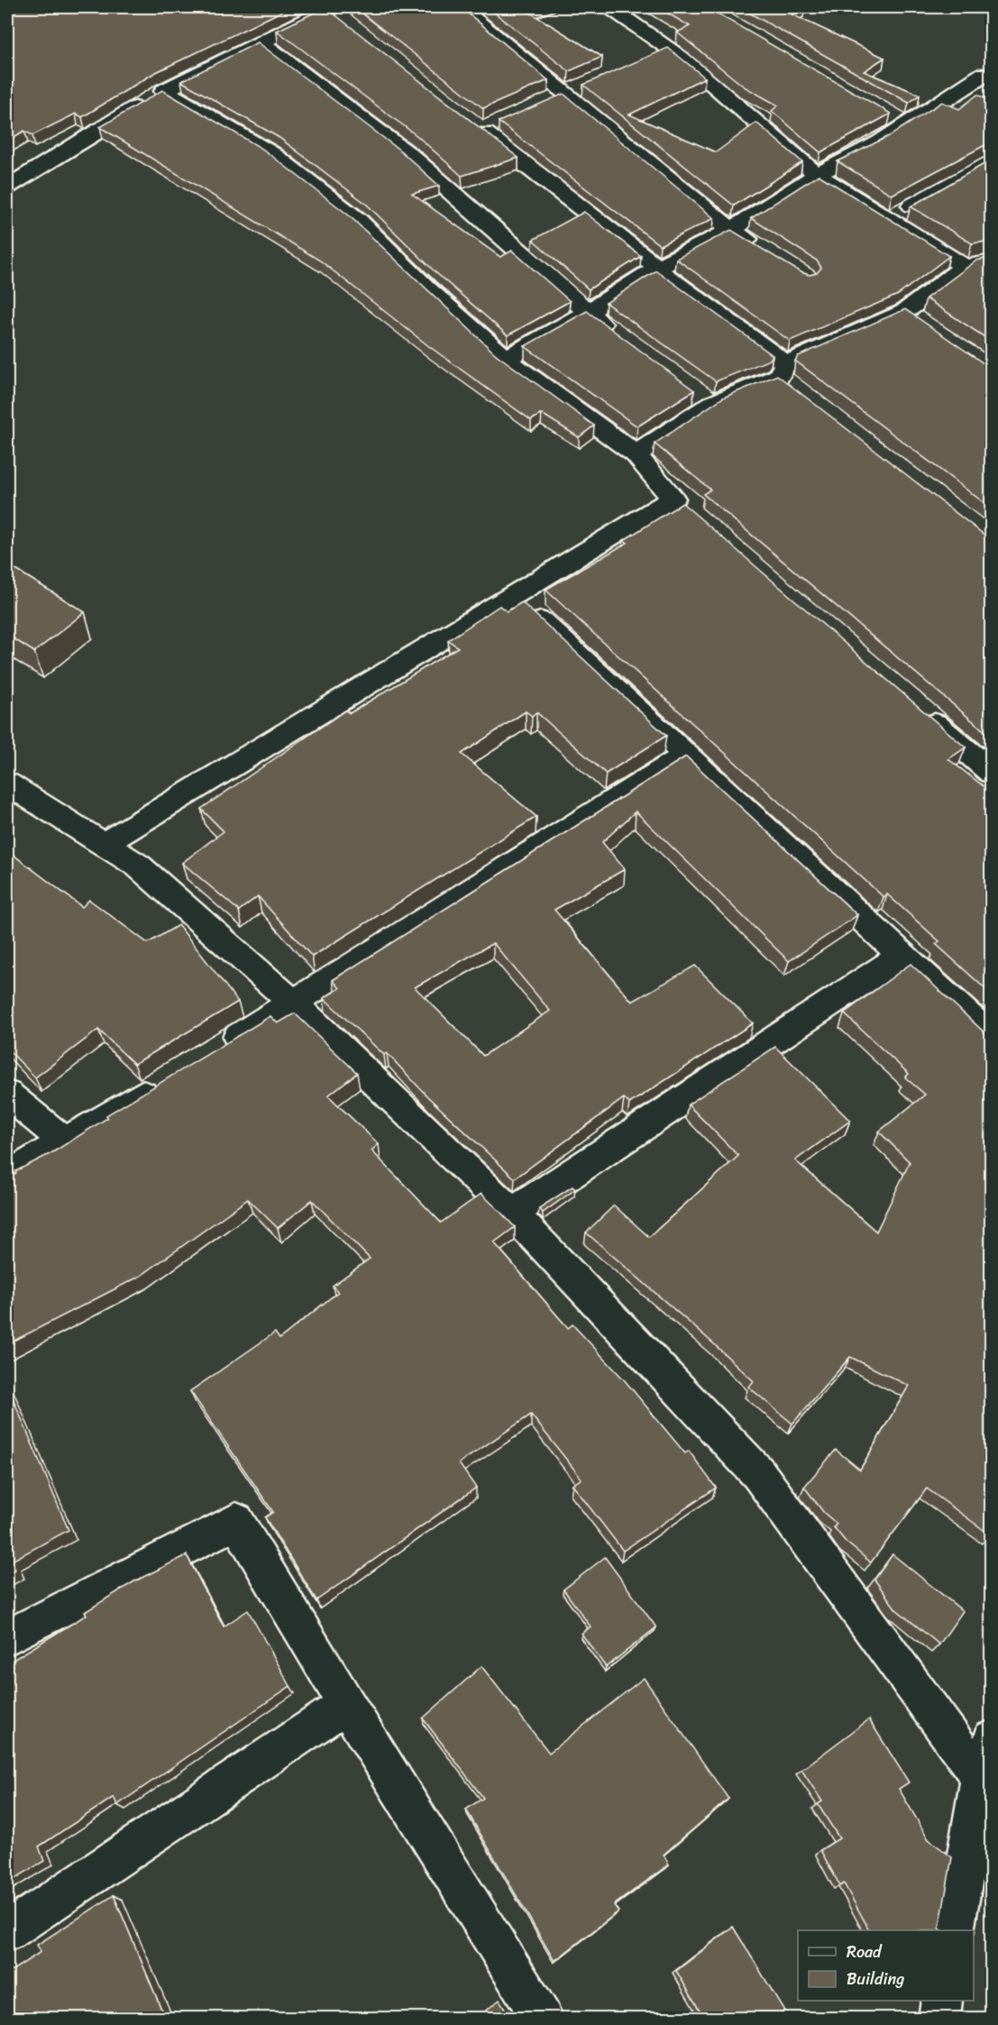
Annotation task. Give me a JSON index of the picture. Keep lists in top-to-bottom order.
{
  "legend": ["Road", "Building"]
}
